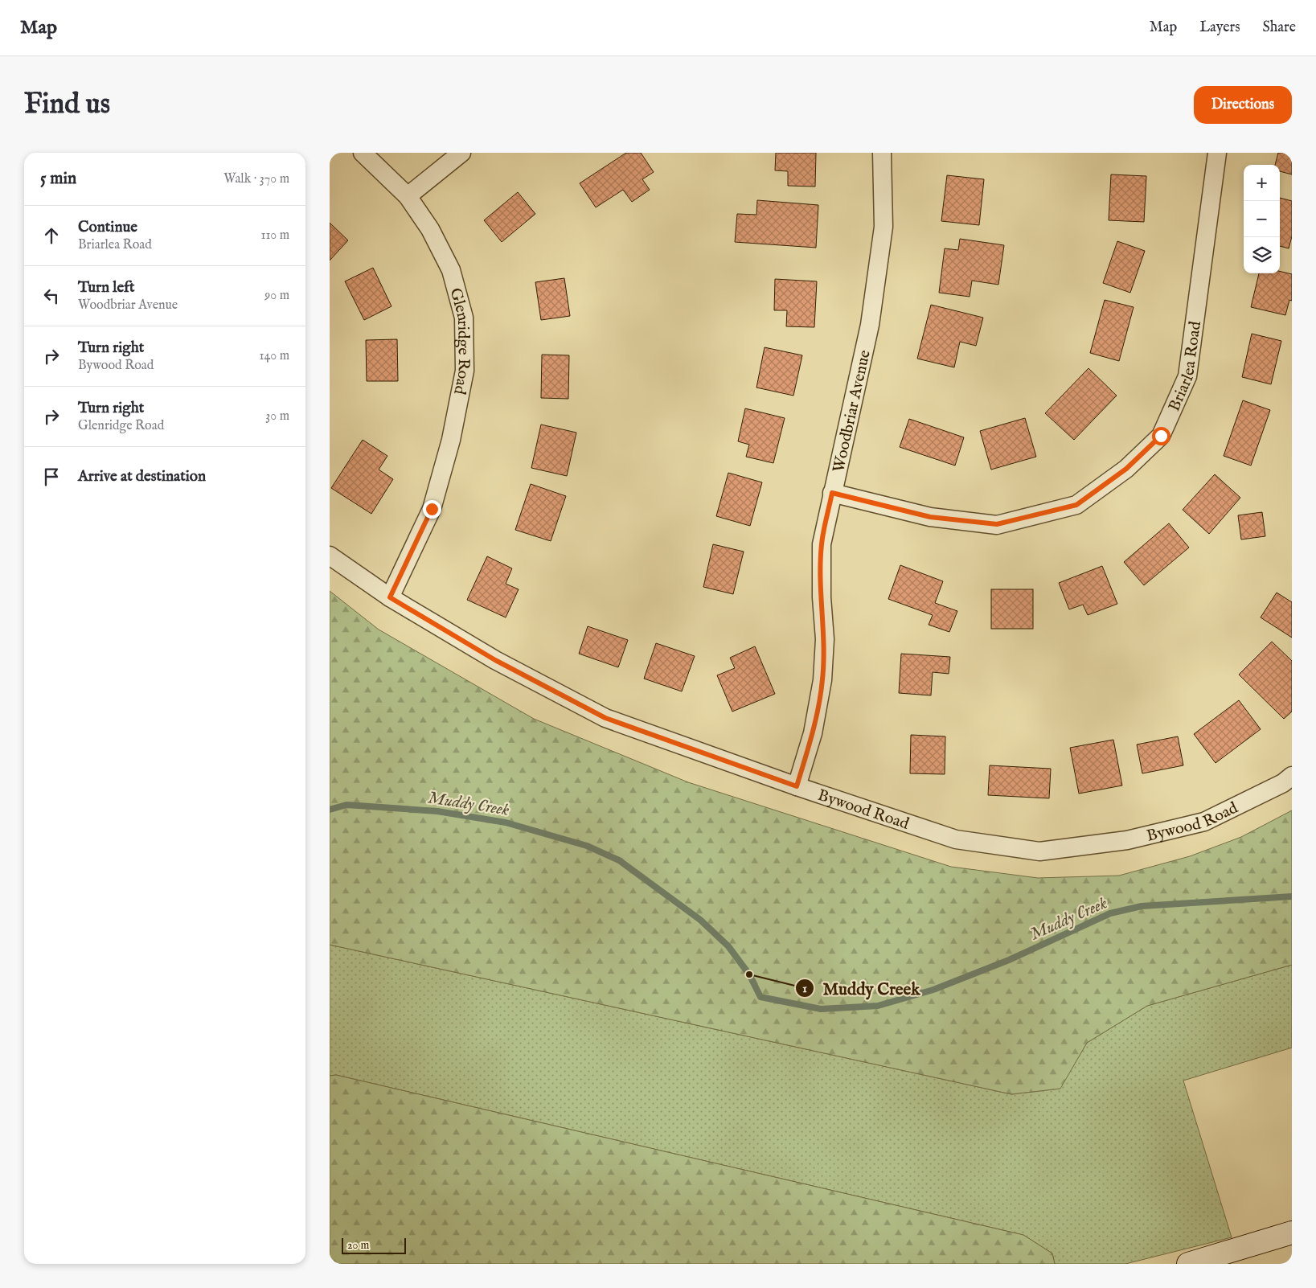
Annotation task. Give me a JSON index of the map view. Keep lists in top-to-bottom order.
{
  "streets": {
    "street": [
      "Glenridge Road",
      "Briarlea Road",
      "Woodbriar Avenue",
      "Bywood Road"
    ]
  },
  "crossings": [
    ["Glenridge Road", "Bywood Road"],
    ["Briarlea Road", "Woodbriar Avenue"],
    ["Woodbriar Avenue", "Bywood Road"]
  ],
  "water": ["Muddy Creek"],
  "places": ["Muddy Creek"],
  "scale_bar": "20 m",
  "page": {
    "header": "Map",
    "nav": ["Map", "Layers", "Share"],
    "buttons": "Directions",
    "title": "Find us",
    "heading": ["5 min", "Walk · 370 m"],
    "map_buttons": ["+", "−"],
    "list": [
      ["Continue", "Briarlea Road", "110 m"],
      ["Turn left", "Woodbriar Avenue", "90 m"],
      ["Turn right", "Bywood Road", "140 m"],
      ["Turn right", "Glenridge Road", "30 m"],
      "Arrive at destination"
    ],
    "scale": "20 m"
  }
}
